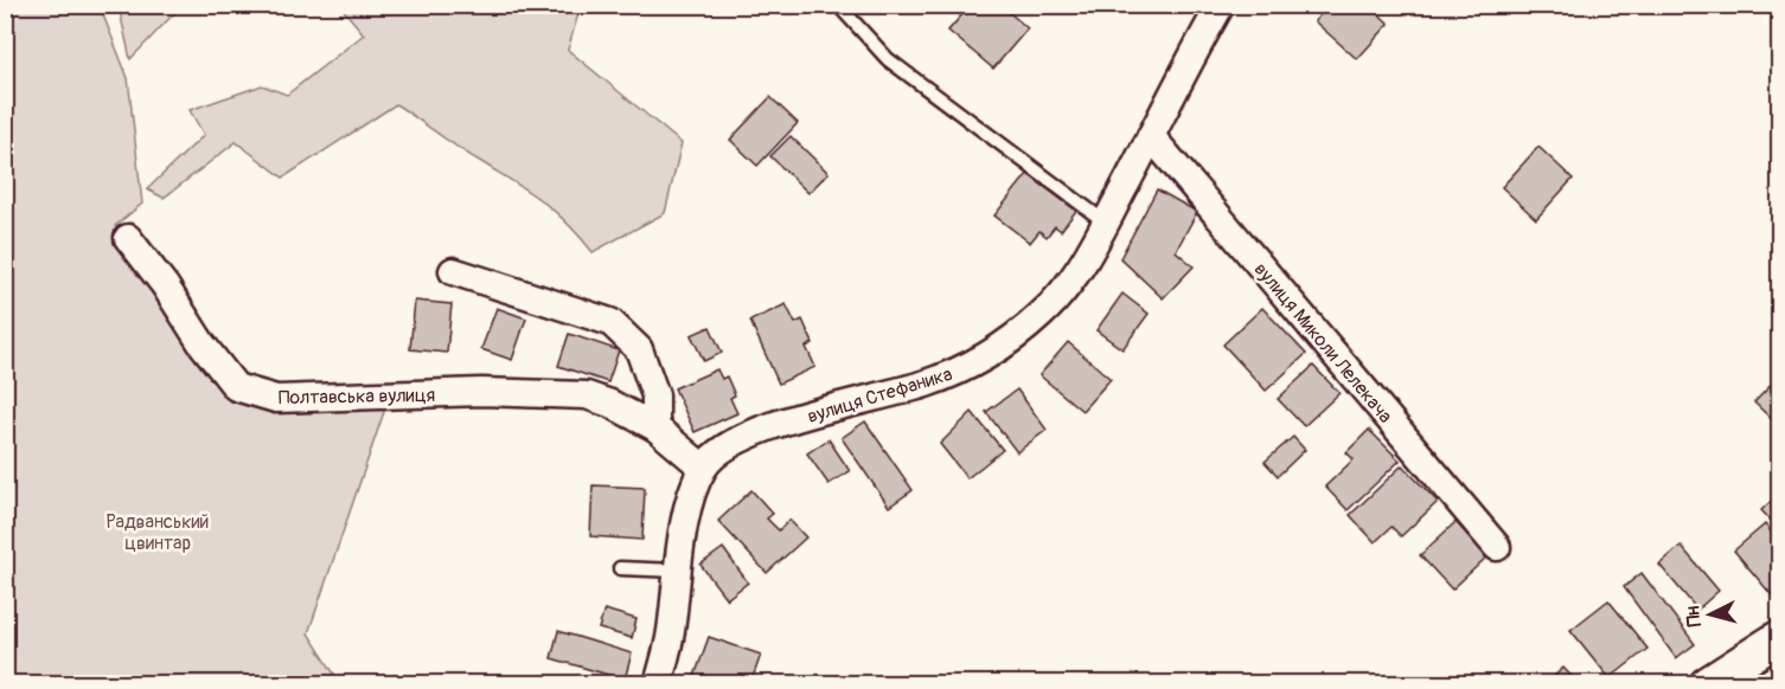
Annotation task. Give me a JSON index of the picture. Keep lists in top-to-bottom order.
{
  "streets": {
    "street": ["вулиця Миколи Лелекача", "вулиця Стефаника", "Полтавська вулиця"]
  },
  "crossings": [
    ["вулиця Миколи Лелекача", "вулиця Стефаника"],
    ["вулиця Стефаника", "Полтавська вулиця"]
  ],
  "parks": ["Радванський цвинтар"],
  "north": "left"
}
